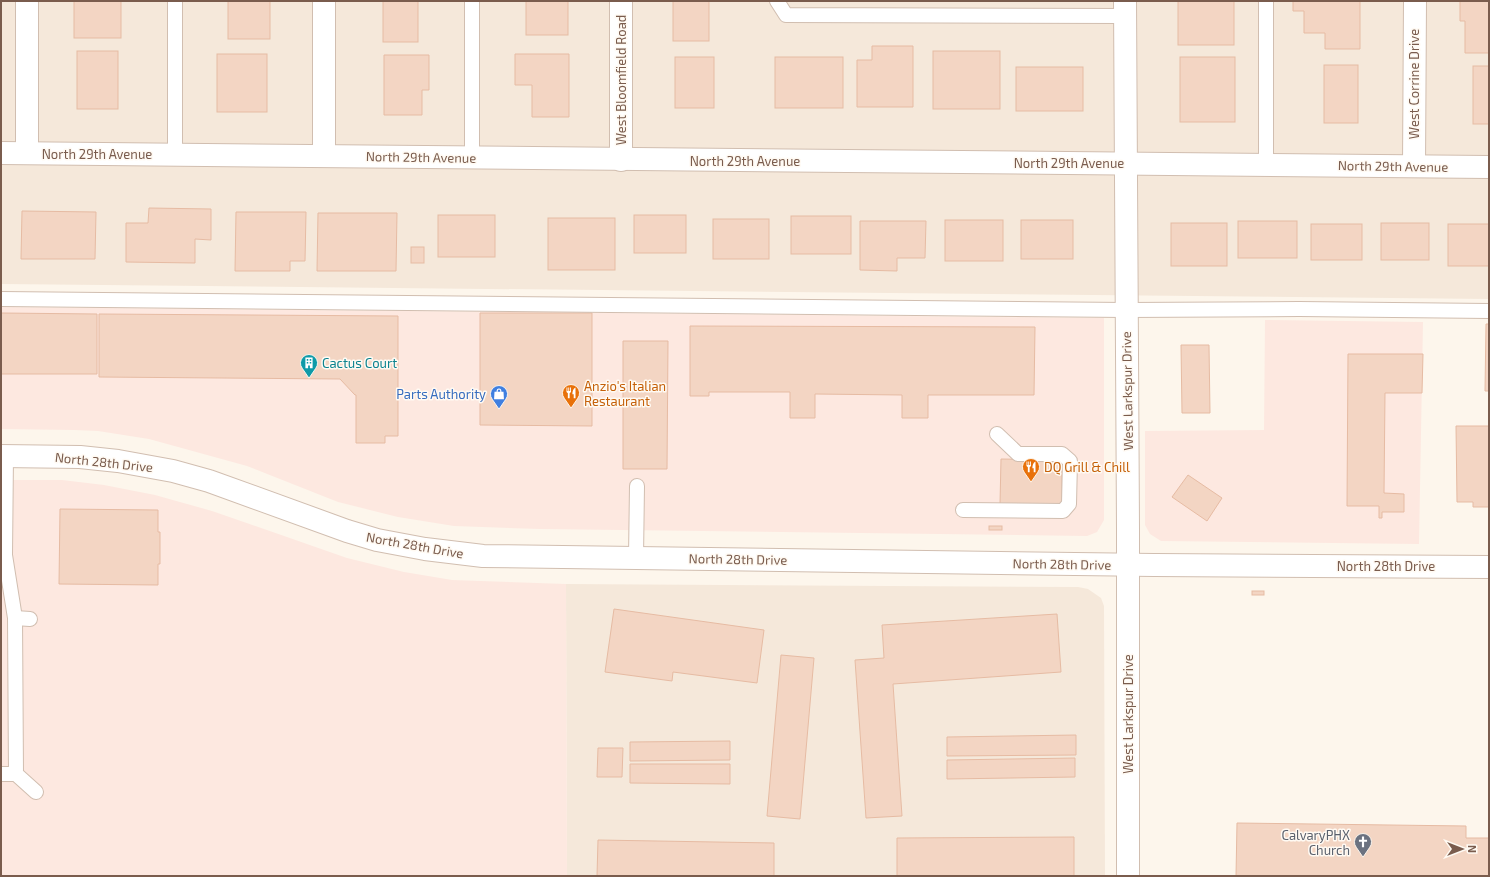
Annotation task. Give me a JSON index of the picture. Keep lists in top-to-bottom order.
{
  "streets": {
    "street": [
      "West Bloomfield Road",
      "West Corrine Drive",
      "North 29th Avenue",
      "West Larkspur Drive",
      "North 28th Drive"
    ]
  },
  "crossings": [
    ["West Bloomfield Road", "North 29th Avenue"],
    ["West Corrine Drive", "North 29th Avenue"],
    ["North 29th Avenue", "West Larkspur Drive"],
    ["West Larkspur Drive", "North 28th Drive"]
  ],
  "places": {
    "building": ["Cactus Court"],
    "restaurant": ["Anzio's Italian Restaurant", "DQ Grill & Chill"],
    "shop": ["Parts Authority"],
    "church": ["CalvaryPHX Church"]
  },
  "north": "right"
}
